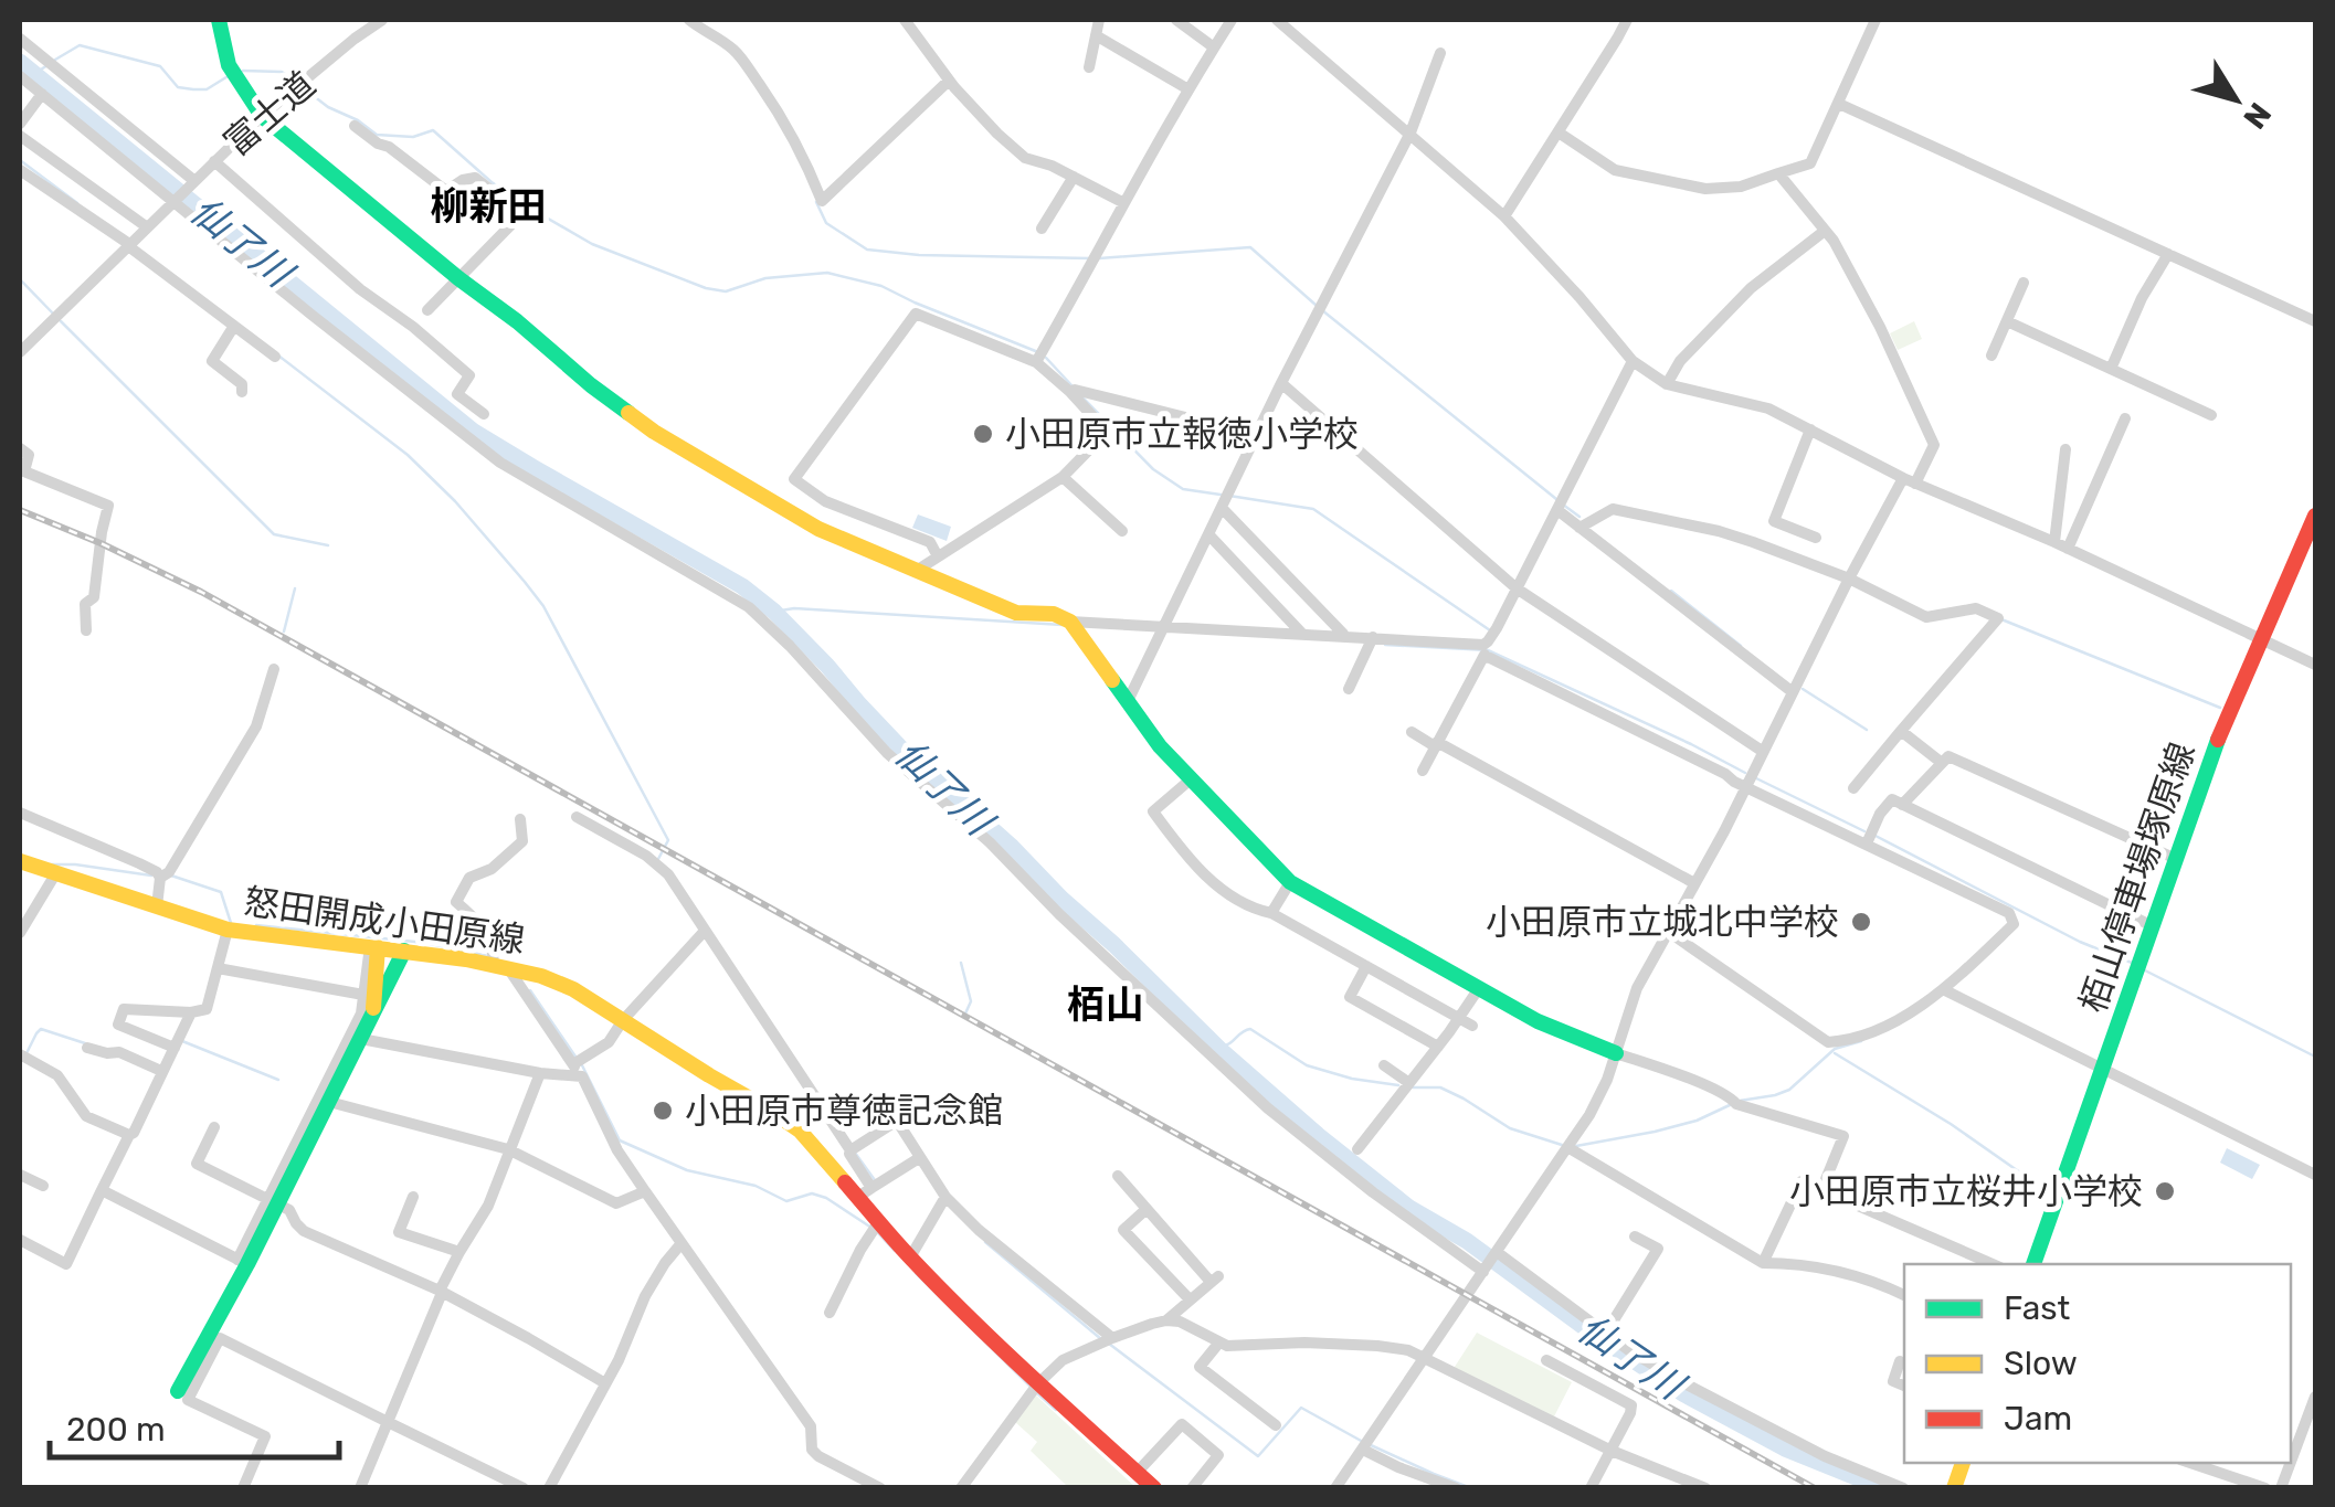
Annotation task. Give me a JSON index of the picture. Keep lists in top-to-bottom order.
{
  "streets": {
    "street": ["富士道", "栢山停車場塚原線", "怒田開成小田原線"]
  },
  "districts": ["柳新田", "栢山"],
  "water": ["仙了川"],
  "places": [
    "小田原市立報徳小学校",
    "小田原市立城北中学校",
    "小田原市尊徳記念館",
    "小田原市立桜井小学校"
  ],
  "legend": ["Fast", "Slow", "Jam"],
  "scale_bar": "200 m",
  "north": "bottom right"
}
